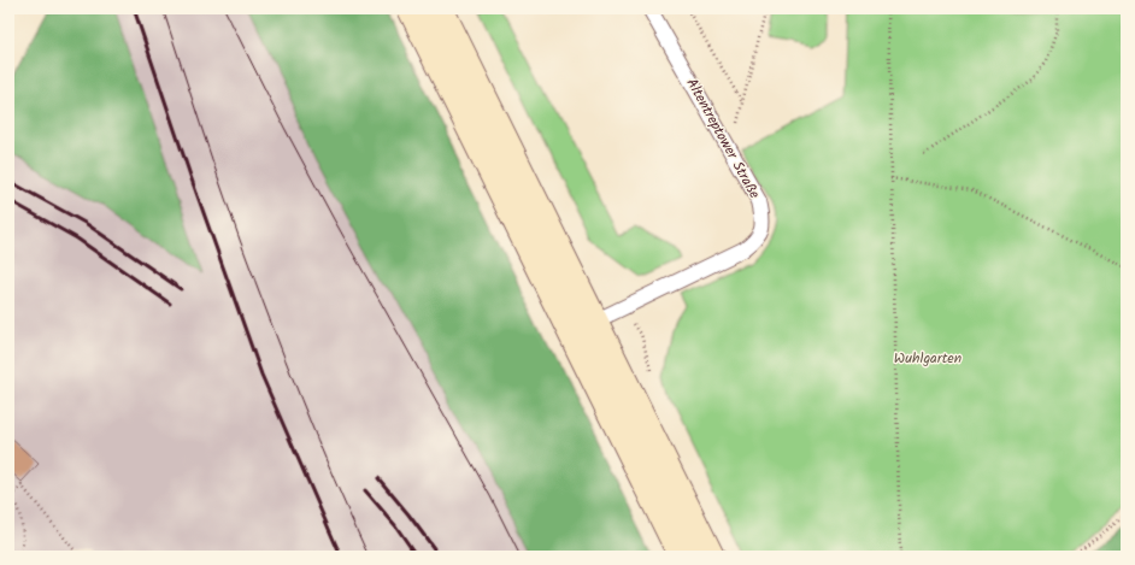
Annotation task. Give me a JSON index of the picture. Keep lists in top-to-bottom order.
{
  "streets": {
    "lane": ["Altentreptower Straße"]
  },
  "parks": ["Wuhlgarten"]
}
